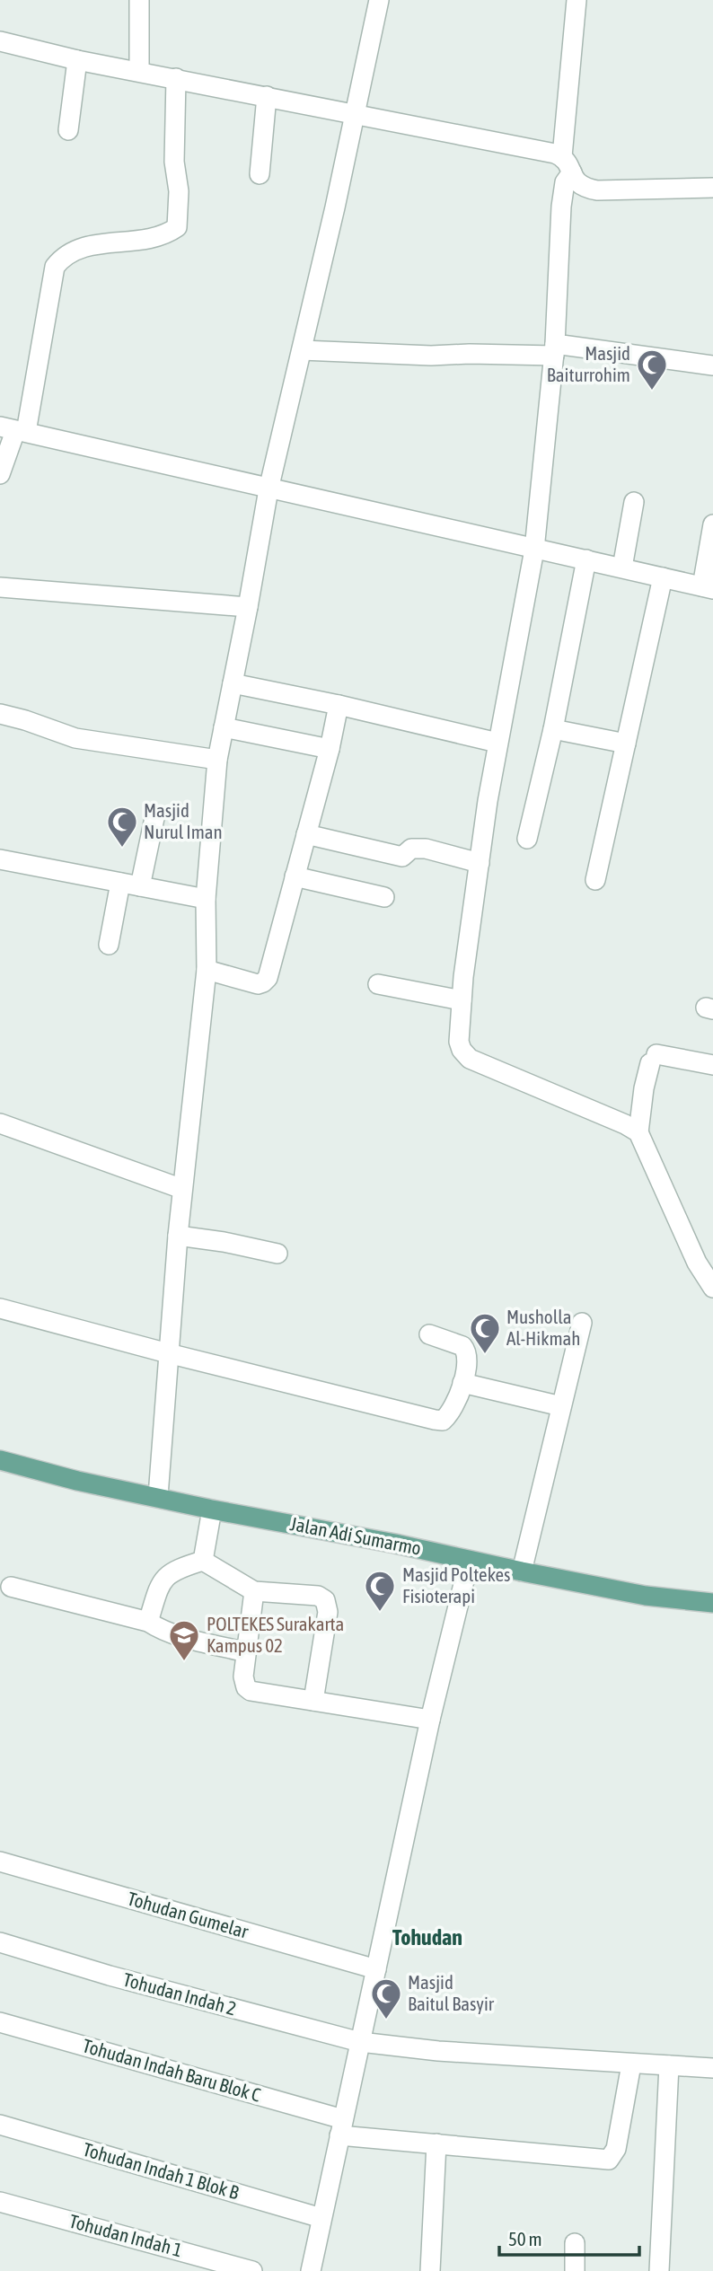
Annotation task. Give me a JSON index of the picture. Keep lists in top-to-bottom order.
{
  "streets": {
    "main road": ["Jalan Adi Sumarmo"],
    "street": [
      "Tohudan Gumelar",
      "Tohudan Indah 2",
      "Tohudan Indah Baru Blok C",
      "Tohudan Indah 1 Blok B",
      "Tohudan Indah 1"
    ]
  },
  "crossings": [
    ["Tohudan Indah 2", "Tohudan Indah Baru Blok C"]
  ],
  "districts": ["Tohudan"],
  "places": {
    "mosque": [
      "Masjid Baiturrohim",
      "Masjid Nurul Iman",
      "Musholla Al-Hikmah",
      "Masjid Poltekes Fisioterapi",
      "Masjid Baitul Basyir"
    ],
    "school or university": ["POLTEKES Surakarta Kampus 02"]
  },
  "scale_bar": "50 m"
}
